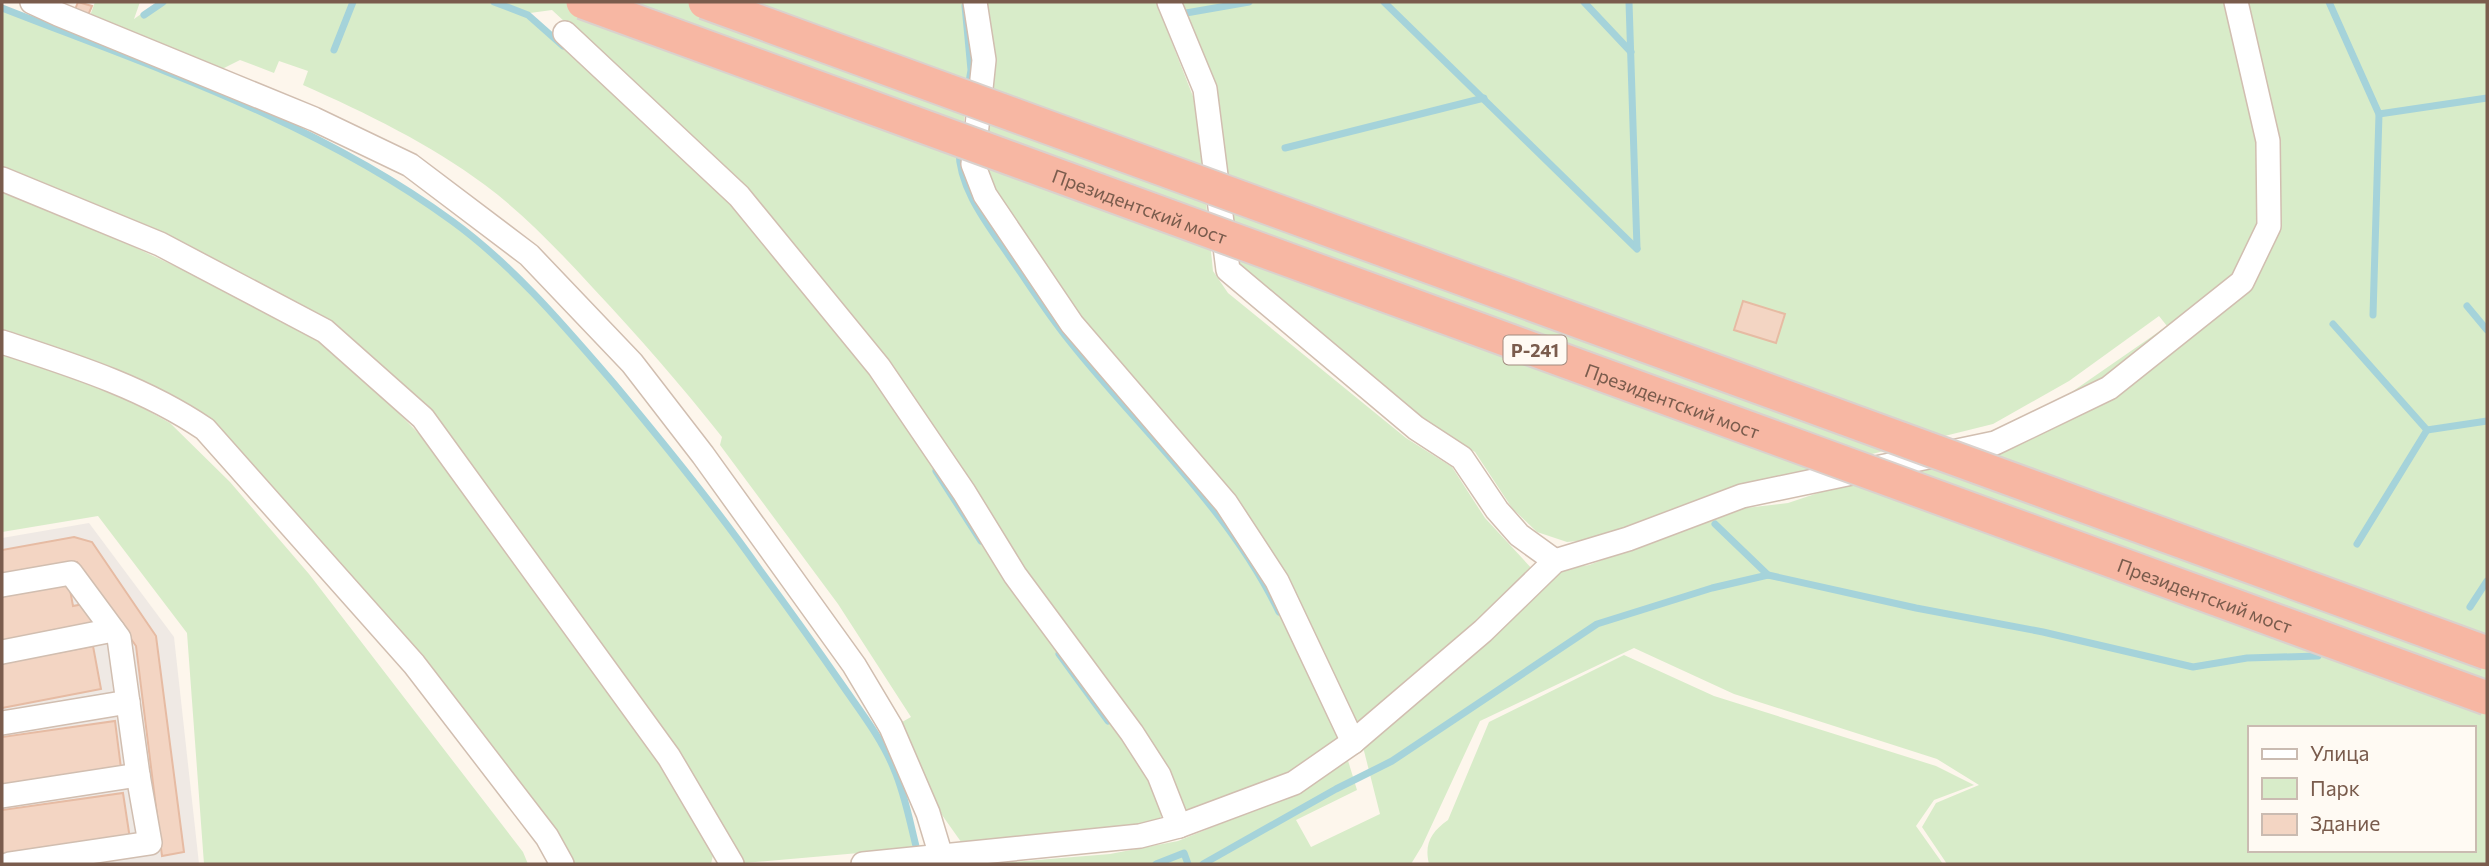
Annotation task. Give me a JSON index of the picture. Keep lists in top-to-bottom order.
{
  "streets": {
    "highway": ["Президентский мост", "Р-241"]
  },
  "legend": ["Улица", "Парк", "Здание"]
}
